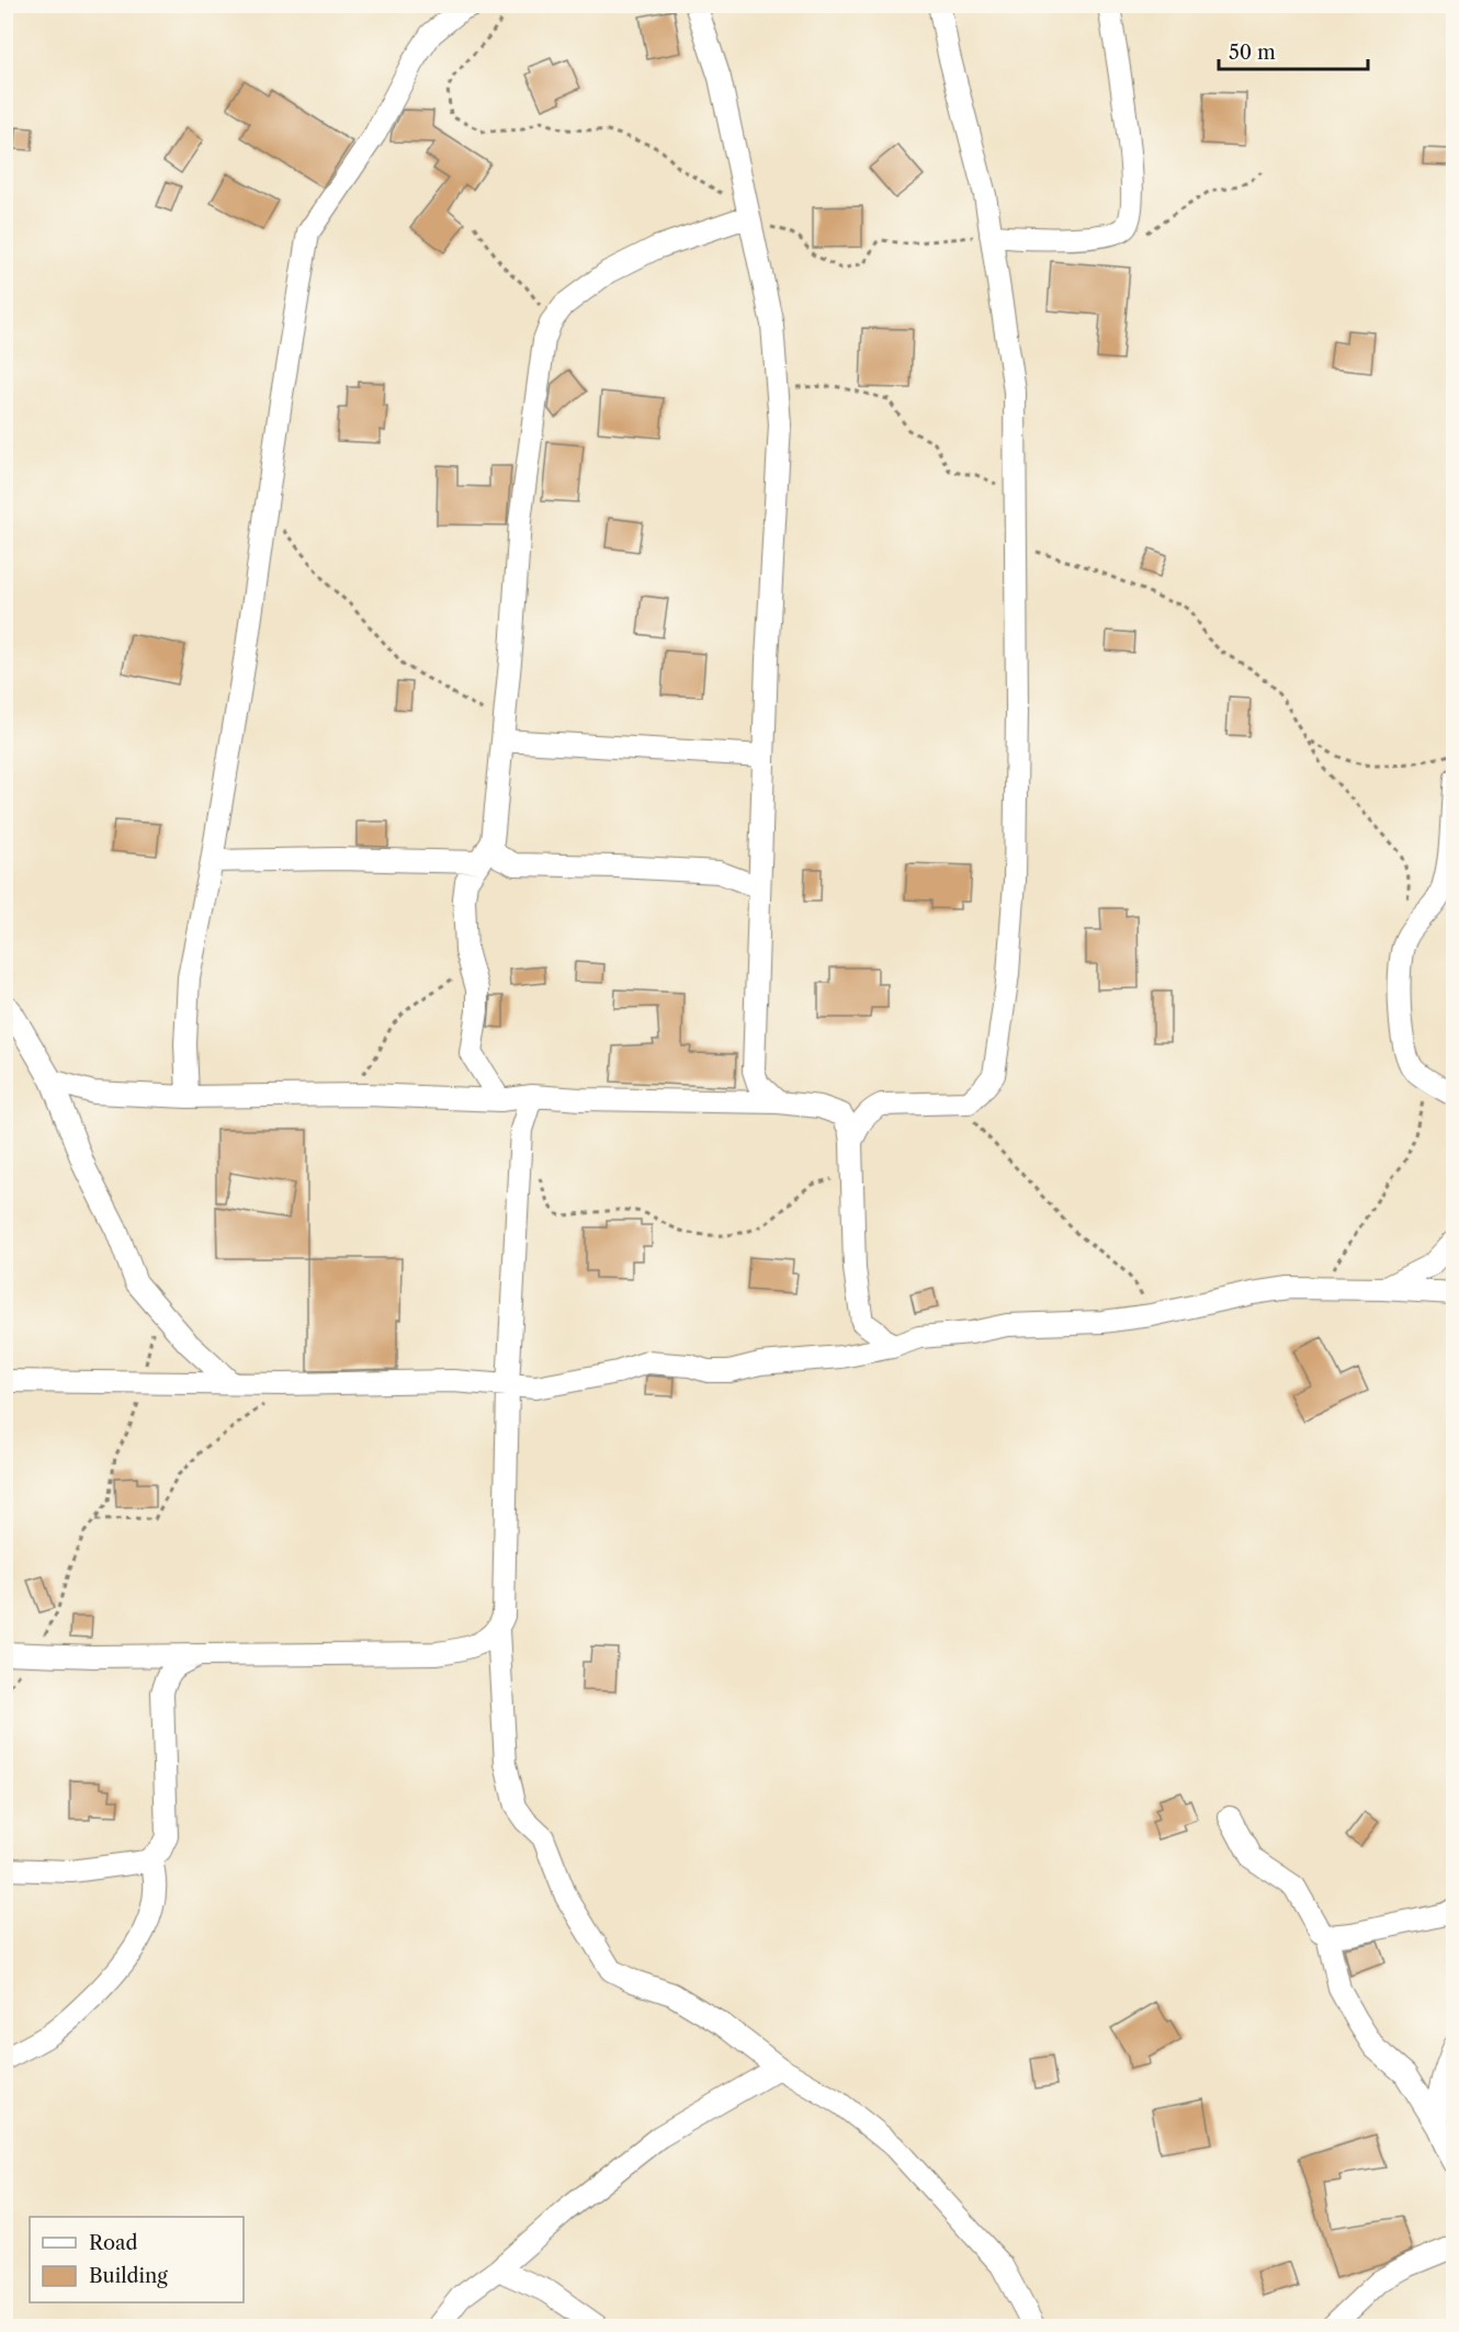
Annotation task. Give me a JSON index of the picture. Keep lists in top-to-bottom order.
{
  "legend": ["Road", "Building"],
  "scale_bar": "50 m"
}
